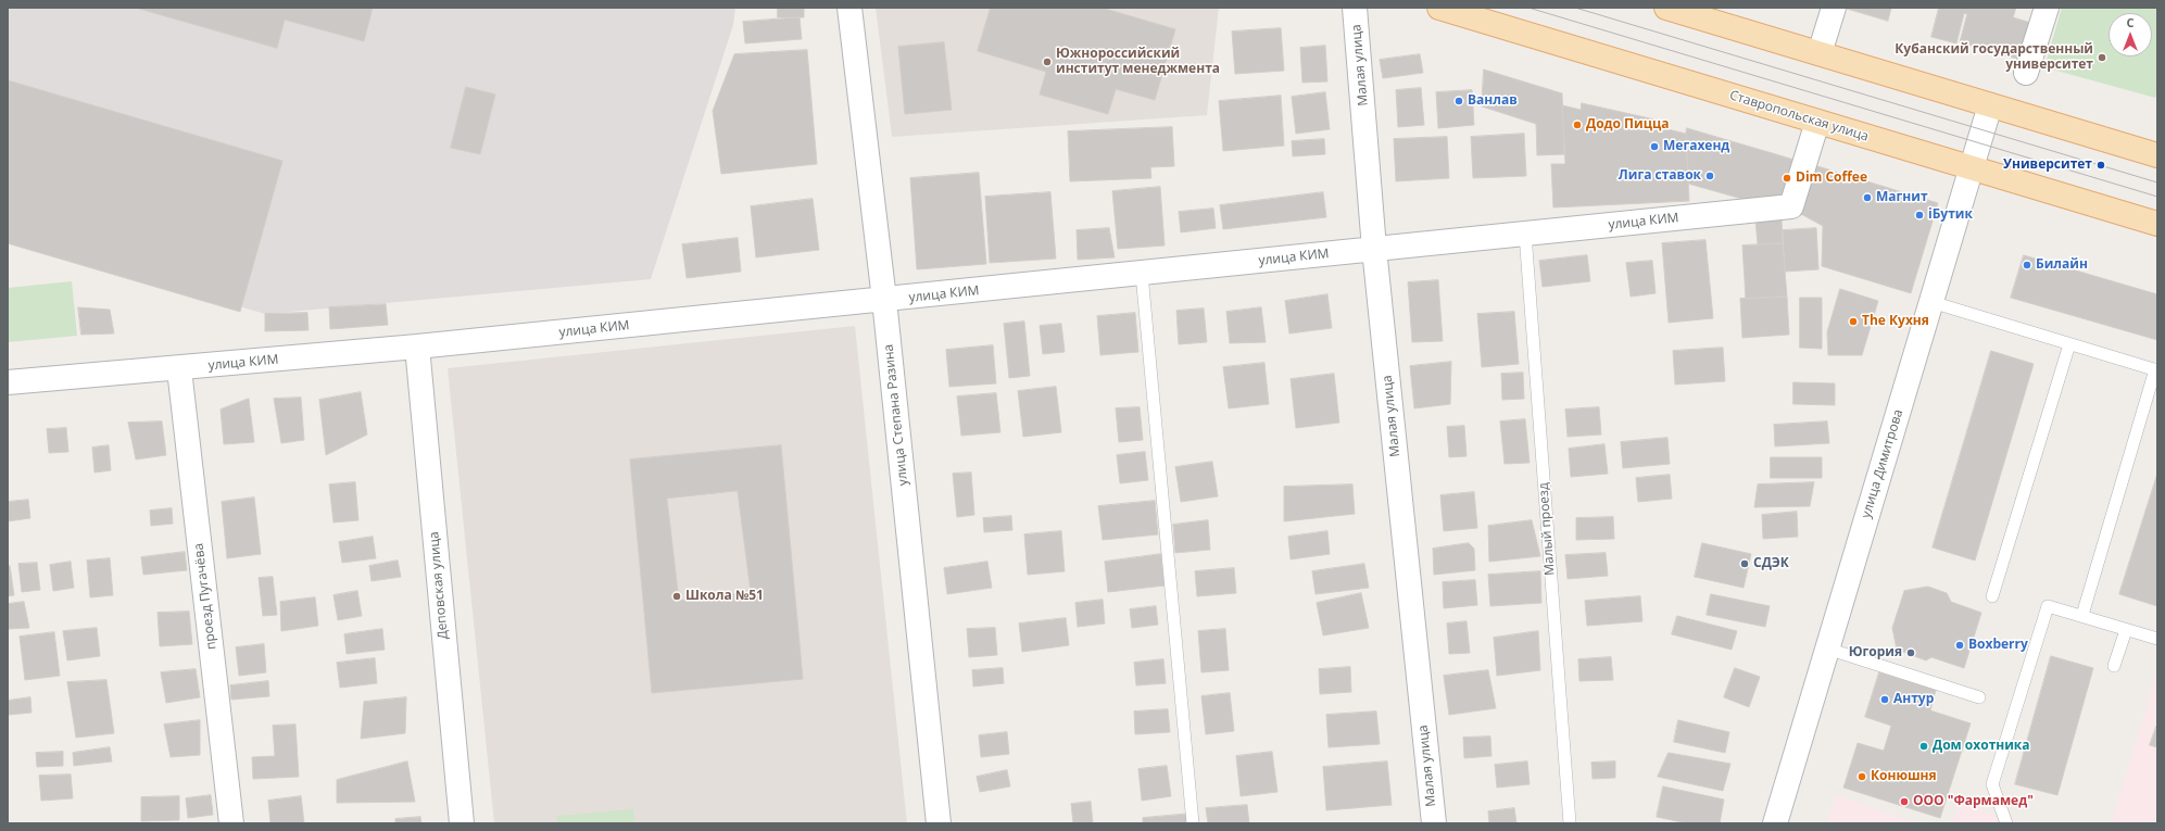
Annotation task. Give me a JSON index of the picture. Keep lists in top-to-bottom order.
{
  "streets": {
    "main road": ["Ставропольская улица"],
    "street": [
      "Малая улица",
      "улица КИМ",
      "улица Степана Разина",
      "улица Димитрова",
      "Деповская улица",
      "проезд Пугачёва"
    ],
    "lane": ["Малый проезд"]
  },
  "crossings": [
    ["Малая улица", "улица КИМ"],
    ["Ставропольская улица", "улица КИМ"],
    ["Ставропольская улица", "улица Димитрова"],
    ["улица КИМ", "улица Степана Разина"],
    ["улица КИМ", "Малый проезд"],
    ["улица КИМ", "Деповская улица"],
    ["улица КИМ", "проезд Пугачёва"]
  ],
  "places": [
    "Кубанский государственный университет",
    "Южнороссийский институт менеджмента",
    "Ванлав",
    "Додо Пицца",
    "Мегахенд",
    "Университет",
    "Лига ставок",
    "Dim Coffee",
    "Магнит",
    "iБутик",
    "Билайн",
    "The Кухня",
    "СДЭК",
    "Школа №51",
    "Boxberry",
    "Югория",
    "Антур",
    "Дом охотника",
    "Конюшня",
    "ООО \"Фармамед\""
  ],
  "north": "top"
}
